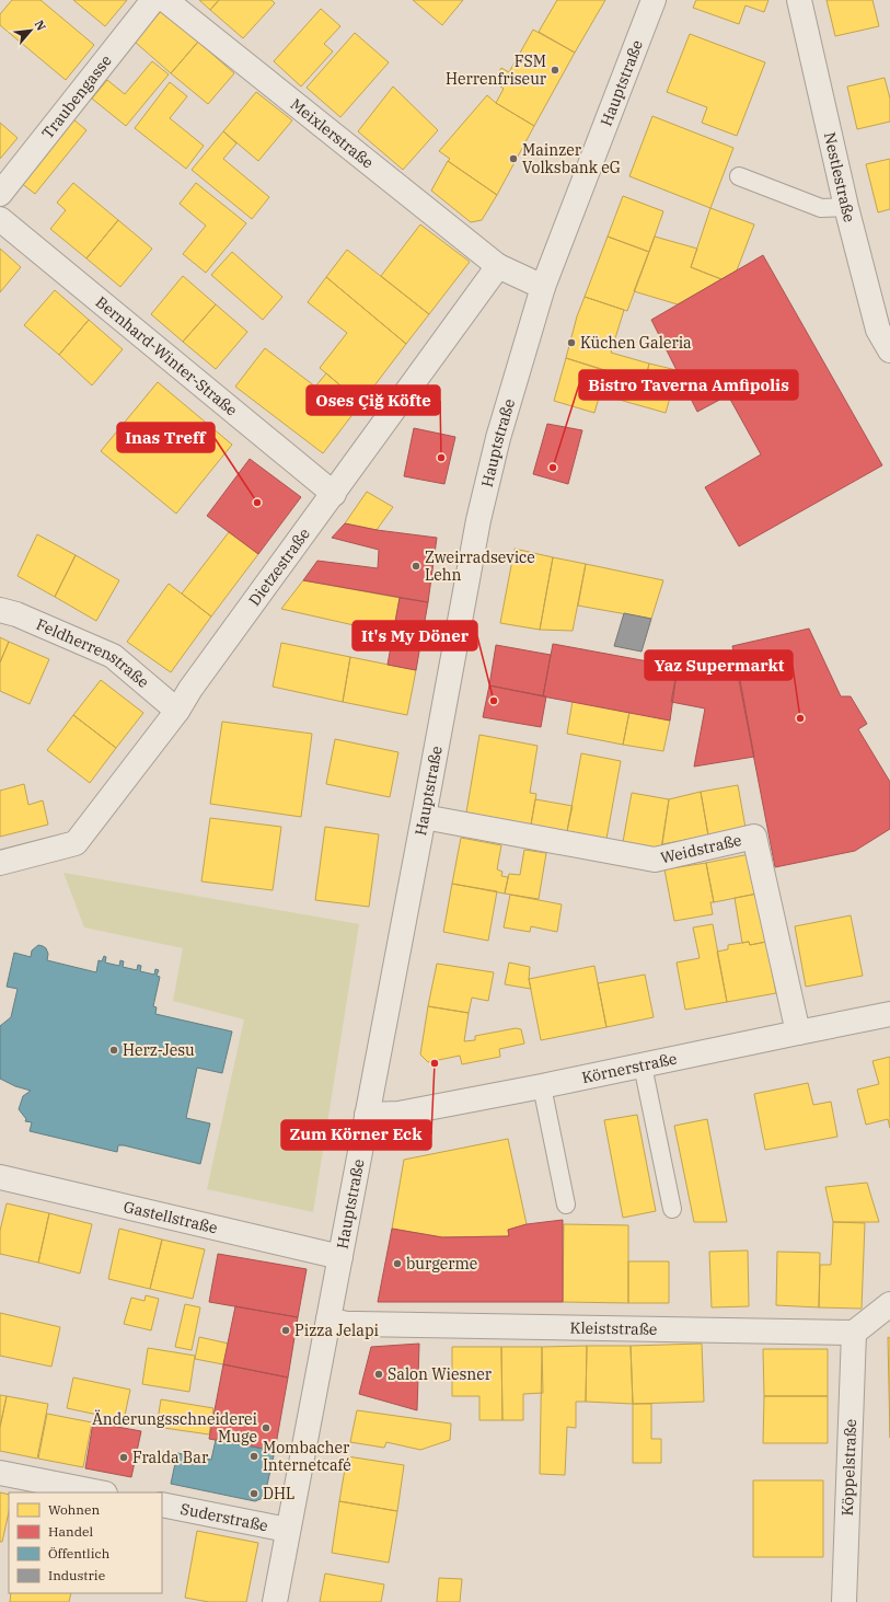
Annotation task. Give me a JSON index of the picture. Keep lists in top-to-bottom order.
{
  "streets": {
    "street": [
      "Hauptstraße",
      "Traubengasse",
      "Meixlerstraße",
      "Nestlestraße",
      "Bernhard-Winter-Straße",
      "Dietzestraße",
      "Feldherrenstraße",
      "Weidstraße",
      "Körnerstraße",
      "Gastellstraße",
      "Kleiststraße",
      "Köppelstraße",
      "Suderstraße"
    ]
  },
  "crossings": [
    ["Hauptstraße", "Weidstraße"],
    ["Hauptstraße", "Körnerstraße"],
    ["Hauptstraße", "Gastellstraße"],
    ["Hauptstraße", "Kleiststraße"],
    ["Hauptstraße", "Suderstraße"],
    ["Meixlerstraße", "Dietzestraße"],
    ["Bernhard-Winter-Straße", "Dietzestraße"],
    ["Dietzestraße", "Feldherrenstraße"],
    ["Weidstraße", "Körnerstraße"],
    ["Kleiststraße", "Köppelstraße"]
  ],
  "places": [
    "FSM Herrenfriseur",
    "Mainzer Volksbank eG",
    "Küchen Galeria",
    "Oses Çiğ Köfte",
    "Bistro Taverna Amfipolis",
    "Inas Treff",
    "Zweirradsevice Lehn",
    "It's My Döner",
    "Yaz Supermarkt",
    "Herz-Jesu",
    "Zum Körner Eck",
    "burgerme",
    "Pizza Jelapi",
    "Salon Wiesner",
    "Änderungsschneiderei Muge",
    "Mombacher Internetcafé",
    "Fralda Bar",
    "DHL"
  ],
  "legend": [
    "Wohnen",
    "Handel",
    "Öffentlich",
    "Industrie"
  ],
  "north": "top right"
}
